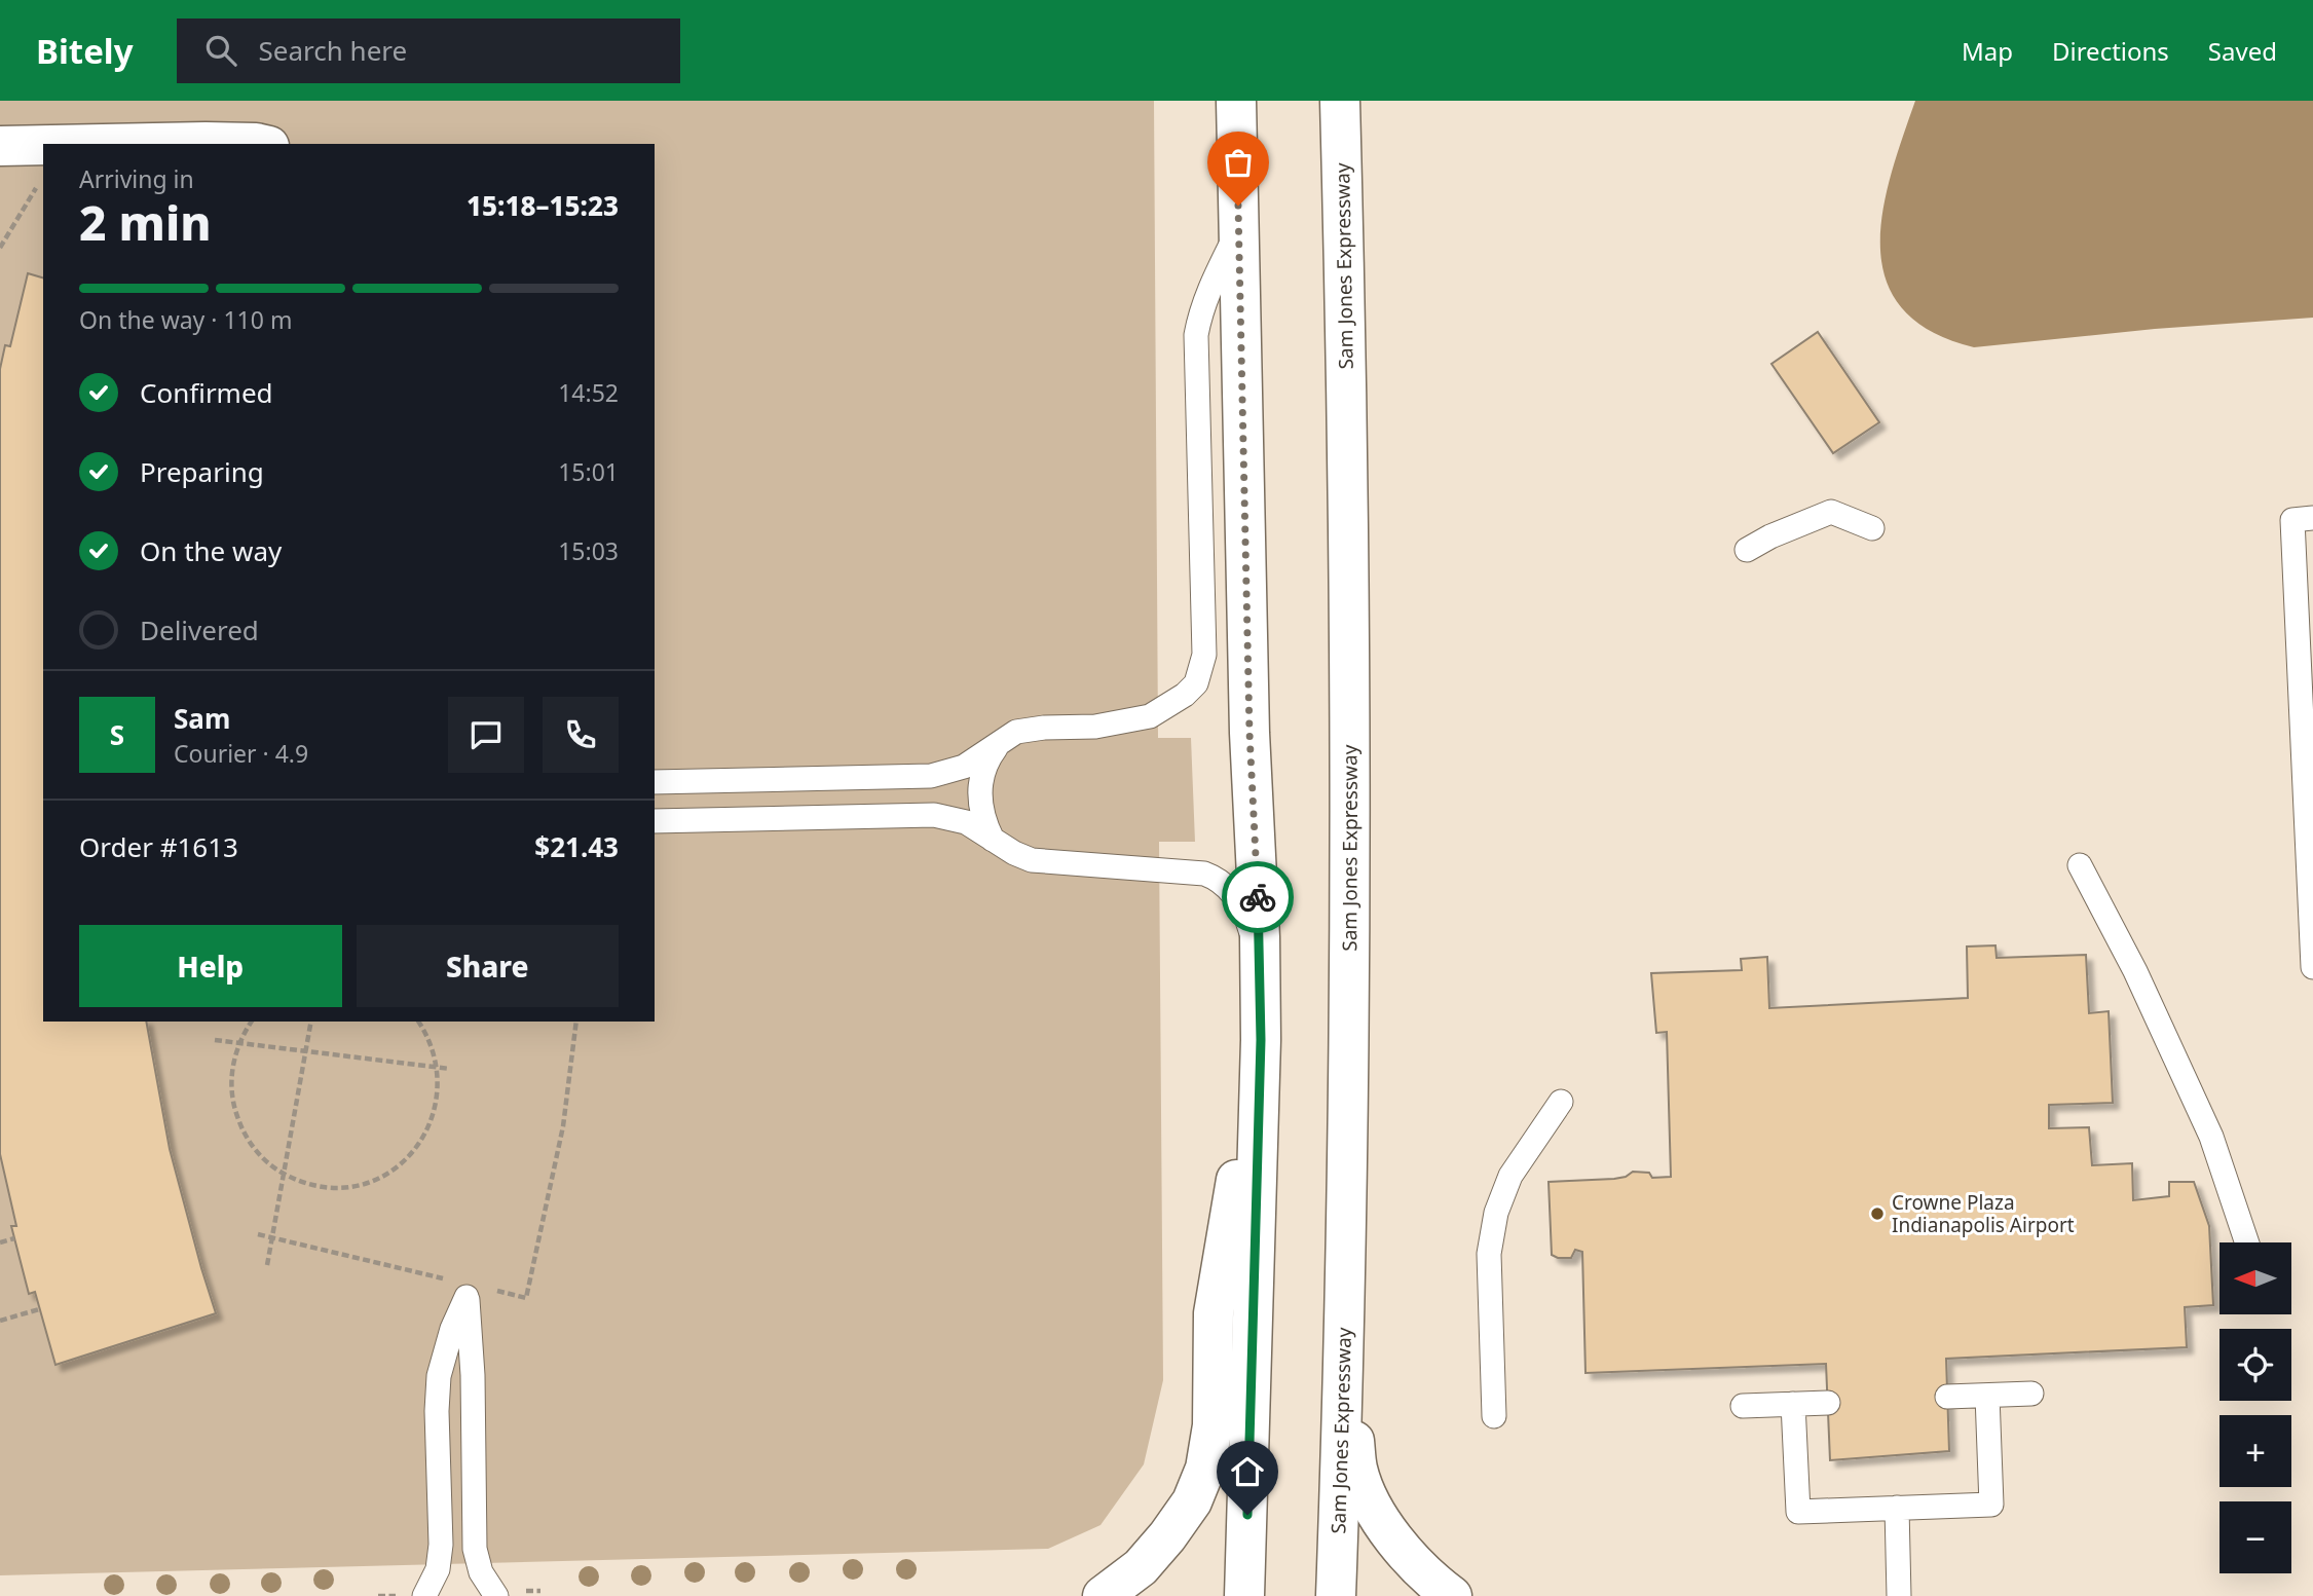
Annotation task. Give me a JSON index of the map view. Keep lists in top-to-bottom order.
{
  "streets": {
    "street": ["Sam Jones Expressway"]
  },
  "places": ["Crowne Plaza Indianapolis Airport"],
  "north": "left",
  "page": {
    "header": "Bitely",
    "search": "Search here",
    "nav": ["Map", "Directions", "Saved"],
    "heading": ["2 min", "Arriving in", "15:18–15:23"],
    "panel": [
      "Sam",
      "Courier · 4.9",
      "Order #1613",
      "$21.43"
    ],
    "bar": "On the way · 110 m",
    "list": [
      ["Confirmed", "14:52"],
      ["Preparing", "15:01"],
      ["On the way", "15:03"],
      "Delivered"
    ],
    "round": "S",
    "buttons": ["Help", "Share"],
    "map_buttons": ["+", "−"]
  }
}
